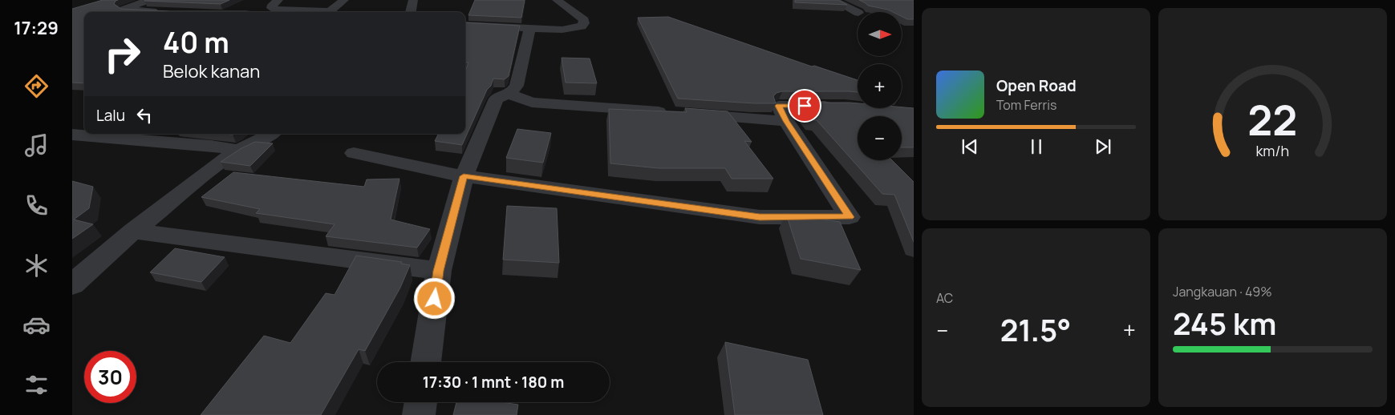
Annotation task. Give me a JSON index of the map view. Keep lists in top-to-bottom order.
{
  "north": "right",
  "page": {
    "tabs": "17:29",
    "map_buttons": ["+", "−"],
    "turn": ["40 m", "Belok kanan"],
    "song": ["Open Road", "Tom Ferris"],
    "then": "Lalu",
    "tile": [
      "AC",
      ["Jangkauan · 49%", "245 km"]
    ],
    "heat": ["−", "21.5°", "+"],
    "limit": "30",
    "trip": "17:30 · 1 mnt · 180 m",
    "gauge": ["22", "km/h"]
  }
}
